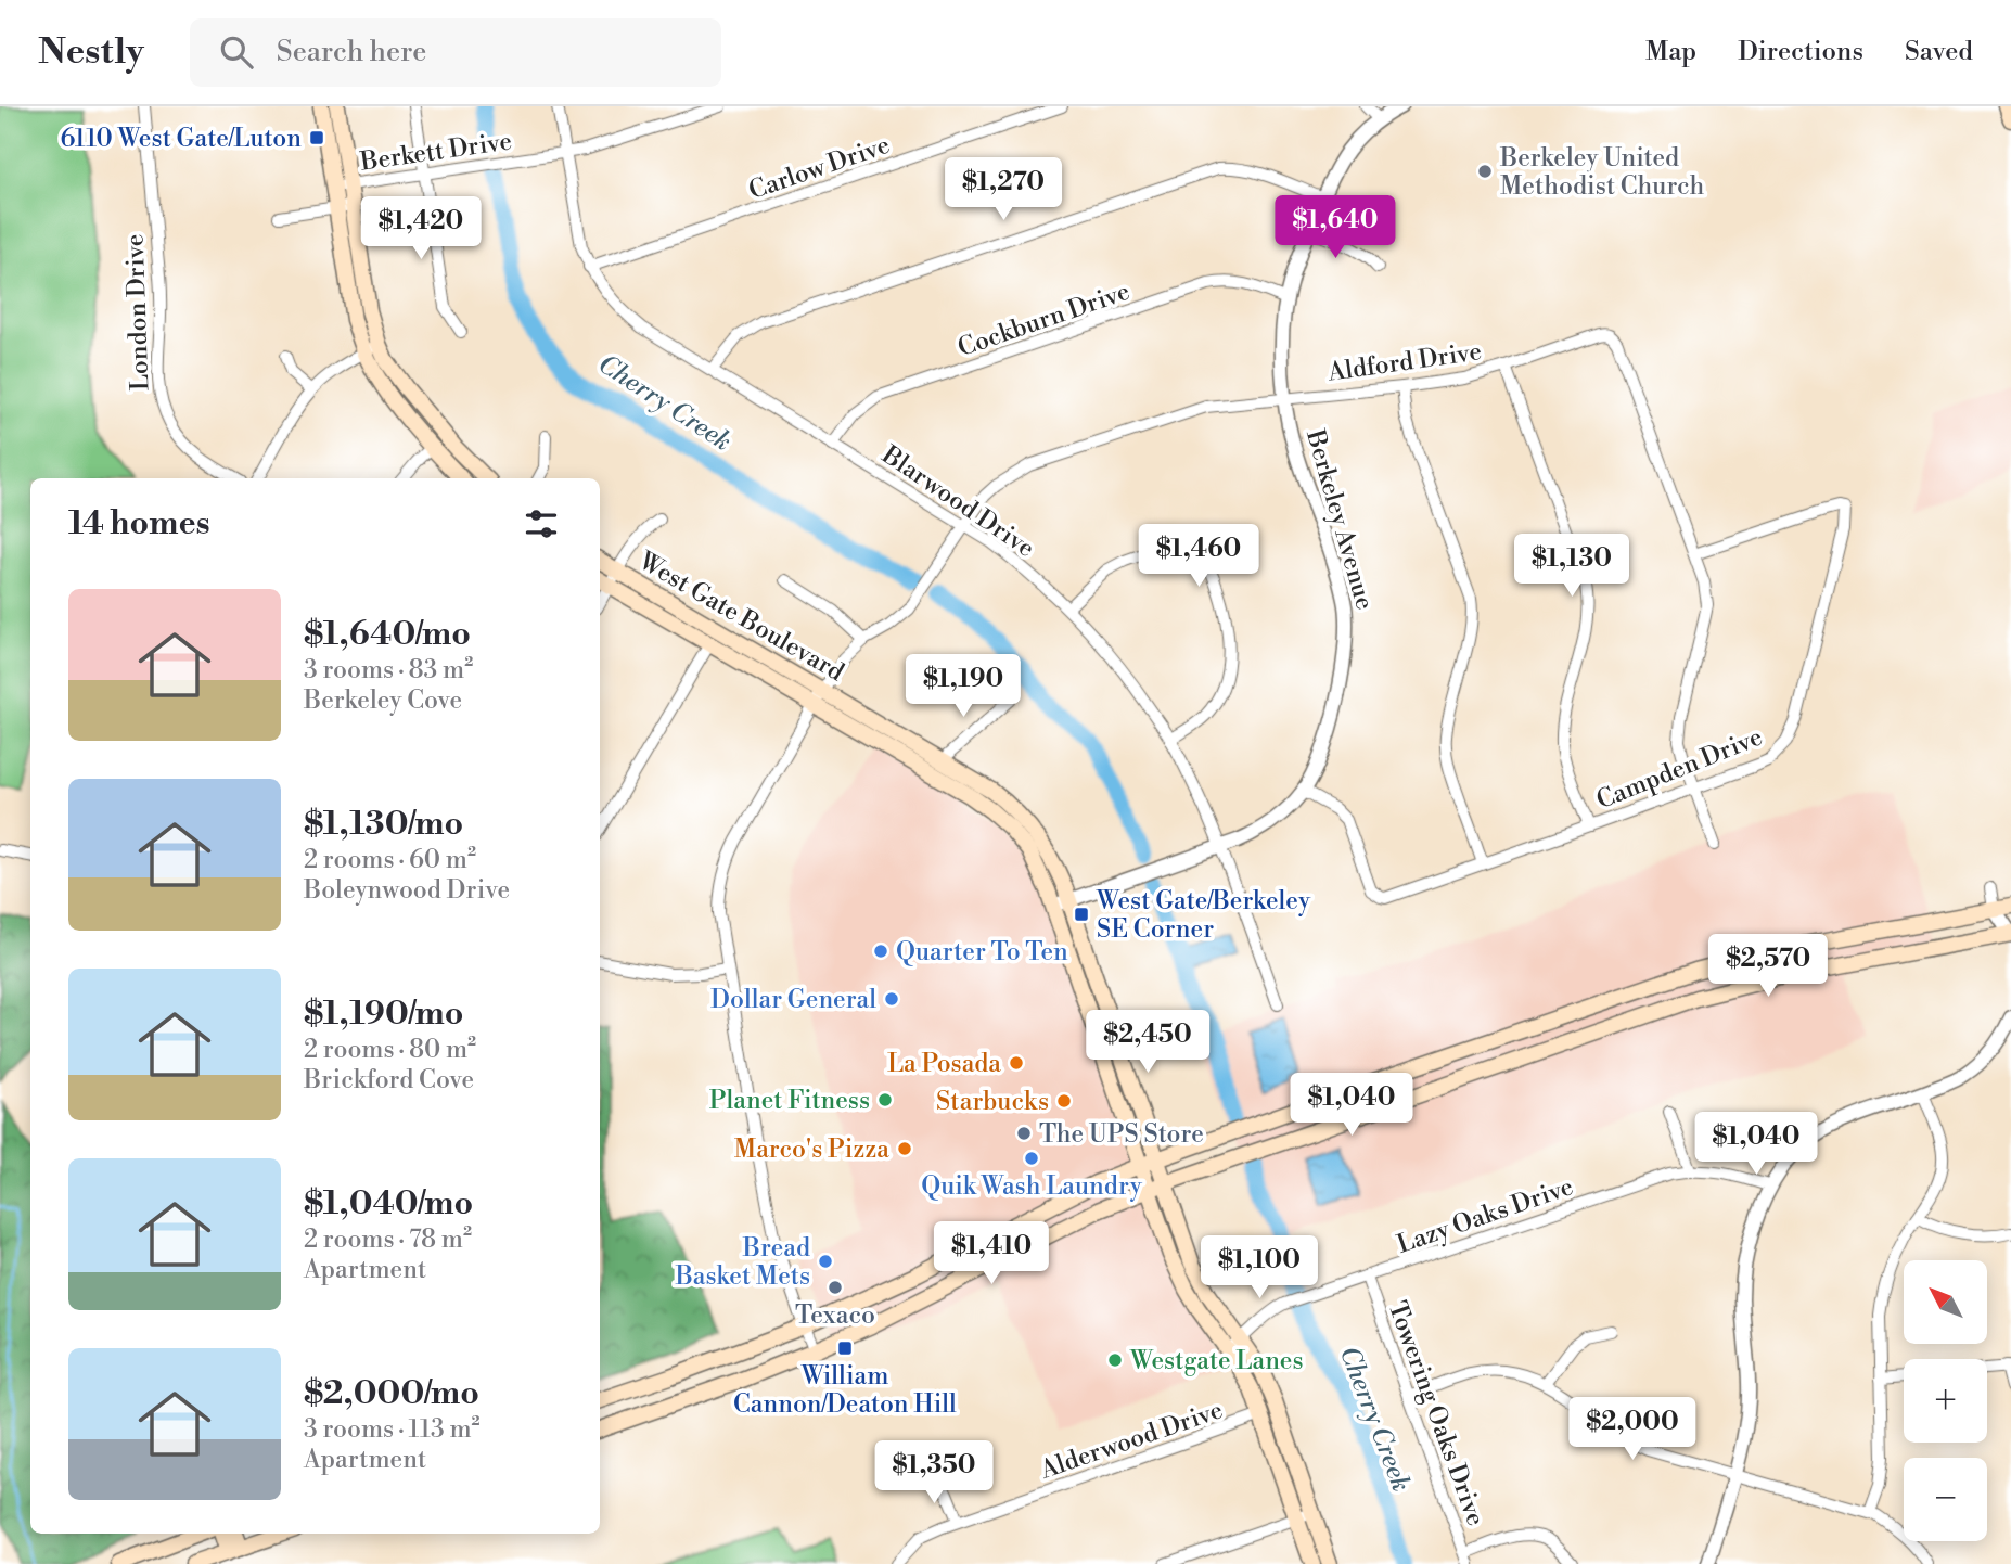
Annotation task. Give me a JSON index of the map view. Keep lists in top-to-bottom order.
{
  "streets": {
    "main road": ["West Gate Boulevard"],
    "street": [
      "Berkett Drive",
      "Carlow Drive",
      "London Drive",
      "Cockburn Drive",
      "Aldford Drive",
      "Blarwood Drive",
      "Berkeley Avenue",
      "Campden Drive",
      "Lazy Oaks Drive",
      "Towering Oaks Drive",
      "Alderwood Drive"
    ]
  },
  "crossings": [
    ["Berkett Drive", "Blarwood Drive"],
    ["Carlow Drive", "Blarwood Drive"],
    ["Cockburn Drive", "Blarwood Drive"],
    ["Cockburn Drive", "Berkeley Avenue"],
    ["Aldford Drive", "Blarwood Drive"],
    ["Aldford Drive", "Berkeley Avenue"],
    ["Aldford Drive", "West Gate Boulevard"],
    ["Aldford Drive", "Campden Drive"],
    ["Blarwood Drive", "Berkeley Avenue"],
    ["Berkeley Avenue", "West Gate Boulevard"],
    ["Berkeley Avenue", "Campden Drive"],
    ["West Gate Boulevard", "Lazy Oaks Drive"],
    ["West Gate Boulevard", "Alderwood Drive"],
    ["Lazy Oaks Drive", "Towering Oaks Drive"]
  ],
  "water": ["Cherry Creek"],
  "places": {
    "transit": ["6110 West Gate/Luton", "West Gate/Berkeley SE Corner", "William Cannon/Deaton Hill"],
    "other": [
      "Berkeley United Methodist Church",
      "Quarter To Ten",
      "Dollar General",
      "La Posada",
      "Planet Fitness",
      "Starbucks",
      "The UPS Store",
      "Marco's Pizza",
      "Quik Wash Laundry",
      "Bread Basket Mets",
      "Texaco",
      "Westgate Lanes"
    ]
  },
  "north": "top left",
  "page": {
    "header": "Nestly",
    "search": "Search here",
    "nav": ["Map", "Directions", "Saved"],
    "price": [
      "$1,270",
      "$1,640",
      "$1,420",
      "$1,460",
      "$1,130",
      "$1,190",
      "$2,570",
      "$2,450",
      "$1,040",
      "$1,040",
      "$1,410",
      "$1,100",
      "$2,000",
      "$1,350"
    ],
    "heading": "14 homes",
    "list": [
      {
        "name": "$1,640/mo",
        "note": "3 rooms · 83 m² · Berkeley Cove"
      },
      {
        "name": "$1,130/mo",
        "note": "2 rooms · 60 m² · Boleynwood Drive"
      },
      {
        "name": "$1,190/mo",
        "note": "2 rooms · 80 m² · Brickford Cove"
      },
      {
        "name": "$1,040/mo",
        "note": "2 rooms · 78 m² · Apartment"
      },
      {
        "name": "$2,000/mo",
        "note": "3 rooms · 113 m² · Apartment"
      }
    ],
    "map_buttons": ["+", "−"]
  }
}
